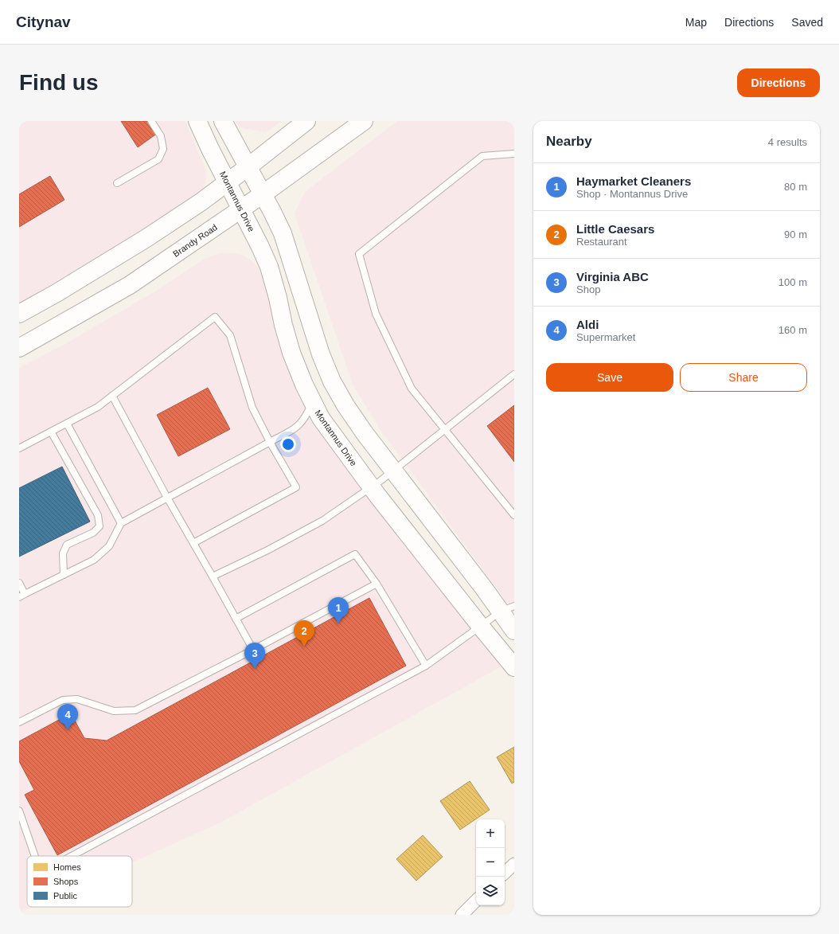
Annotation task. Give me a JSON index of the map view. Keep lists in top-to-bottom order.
{
  "streets": {
    "street": ["Montannus Drive", "Brandy Road"]
  },
  "crossings": [
    ["Montannus Drive", "Brandy Road"]
  ],
  "legend": ["Homes", "Shops", "Public"],
  "page": {
    "header": "Citynav",
    "nav": ["Map", "Directions", "Saved"],
    "buttons": [
      "Directions",
      ["Save", "Share"]
    ],
    "title": "Find us",
    "heading": ["Nearby", "4 results"],
    "list": [
      {
        "mark": "1",
        "name": "Haymarket Cleaners",
        "note": "Shop · Montannus Drive",
        "value": "80 m"
      },
      {
        "mark": "2",
        "name": "Little Caesars",
        "note": "Restaurant",
        "value": "90 m"
      },
      {
        "mark": "3",
        "name": "Virginia ABC",
        "note": "Shop",
        "value": "100 m"
      },
      {
        "mark": "4",
        "name": "Aldi",
        "note": "Supermarket",
        "value": "160 m"
      }
    ],
    "pins": [
      "1",
      "2",
      "3",
      "4"
    ],
    "map_buttons": ["+", "−"]
  }
}
